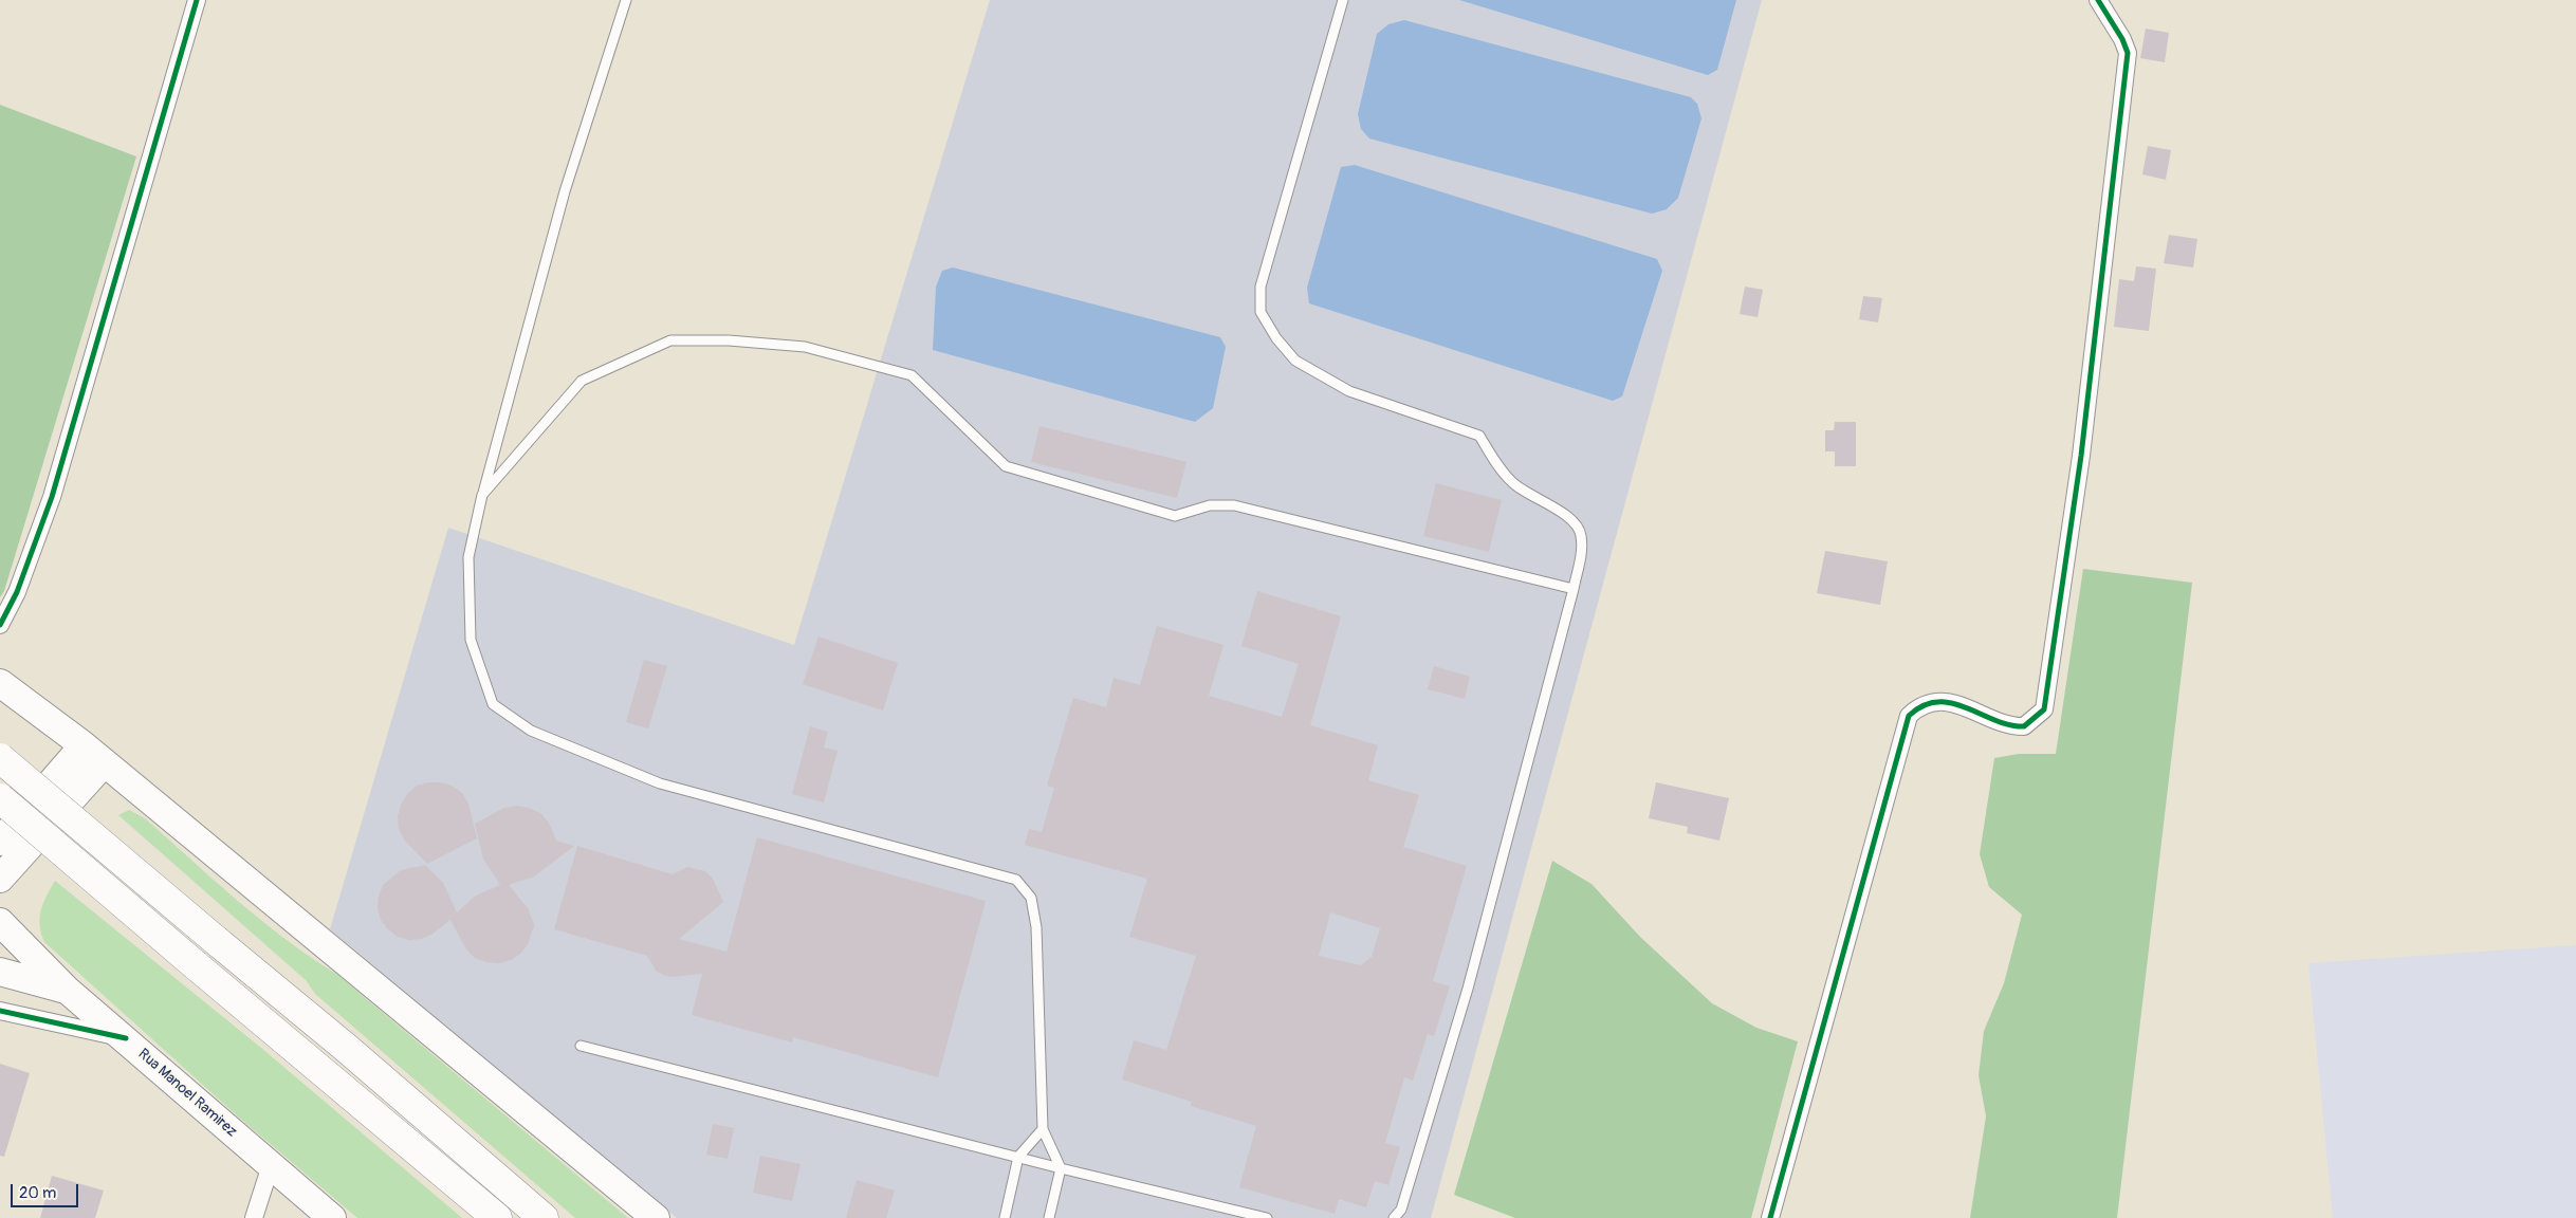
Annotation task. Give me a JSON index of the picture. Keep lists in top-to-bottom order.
{
  "streets": {
    "main road": ["Rua Manoel Ramirez"]
  },
  "scale_bar": "20 m"
}
